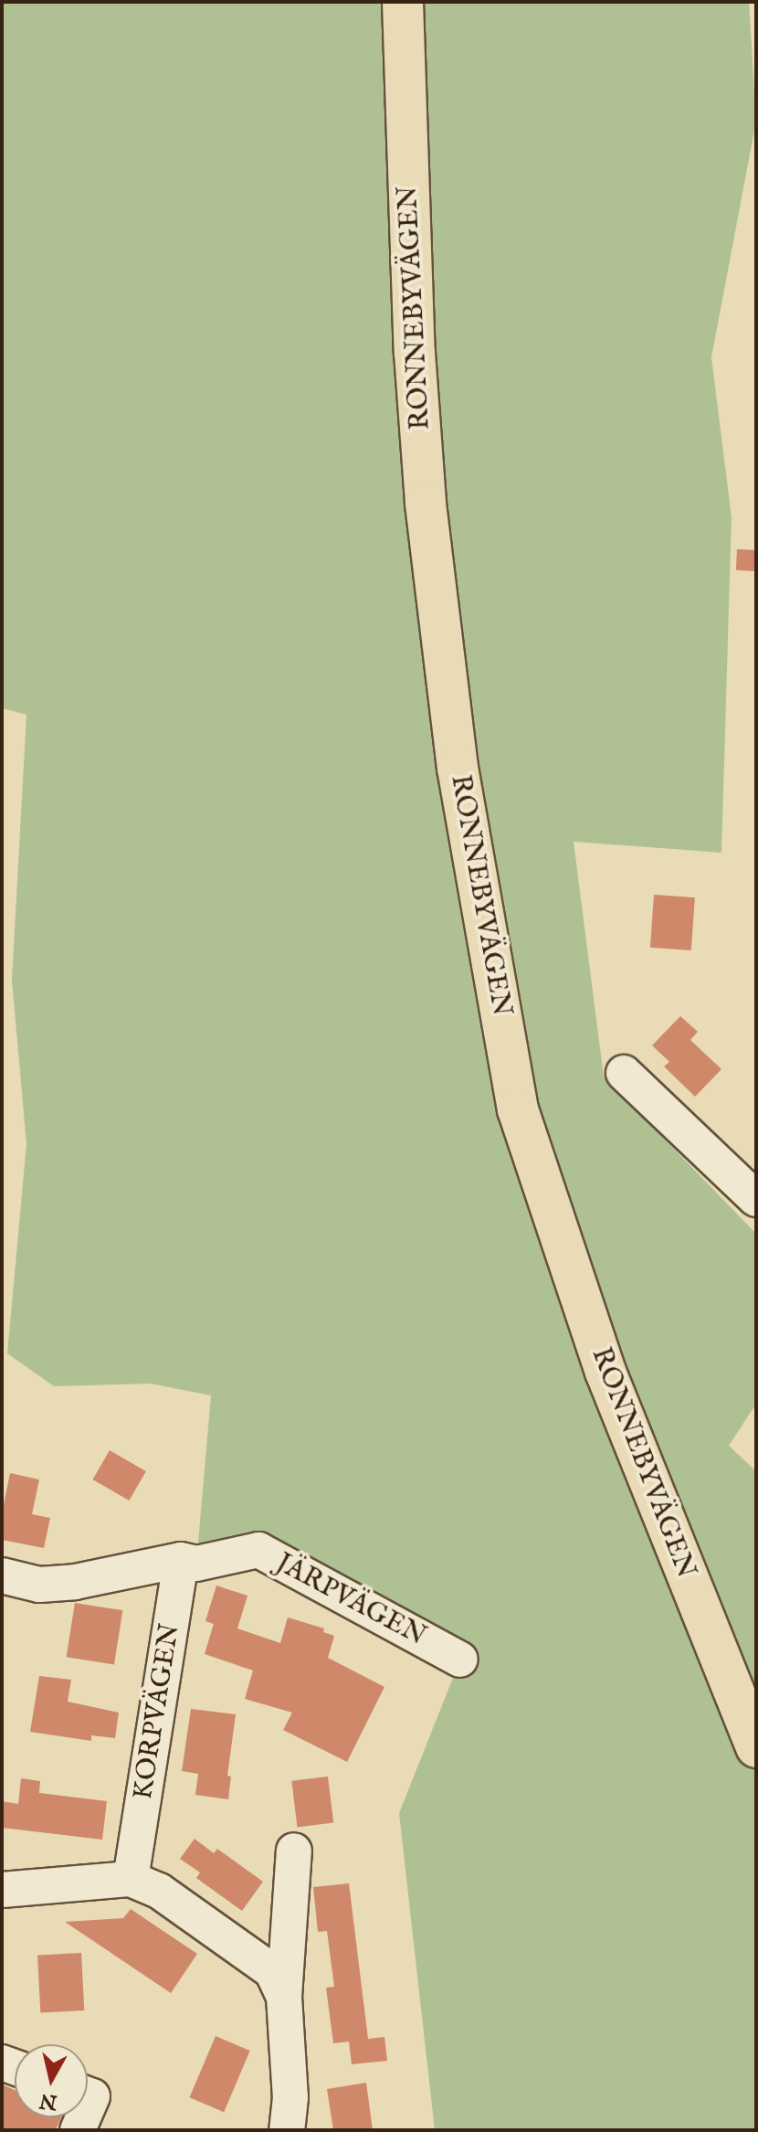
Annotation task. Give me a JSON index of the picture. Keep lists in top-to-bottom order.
{
  "streets": {
    "main road": ["RONNEBYVÄGEN"],
    "street": ["JÄRPVÄGEN", "KORPVÄGEN"]
  },
  "crossings": [
    ["JÄRPVÄGEN", "KORPVÄGEN"]
  ],
  "north": "bottom"
}
